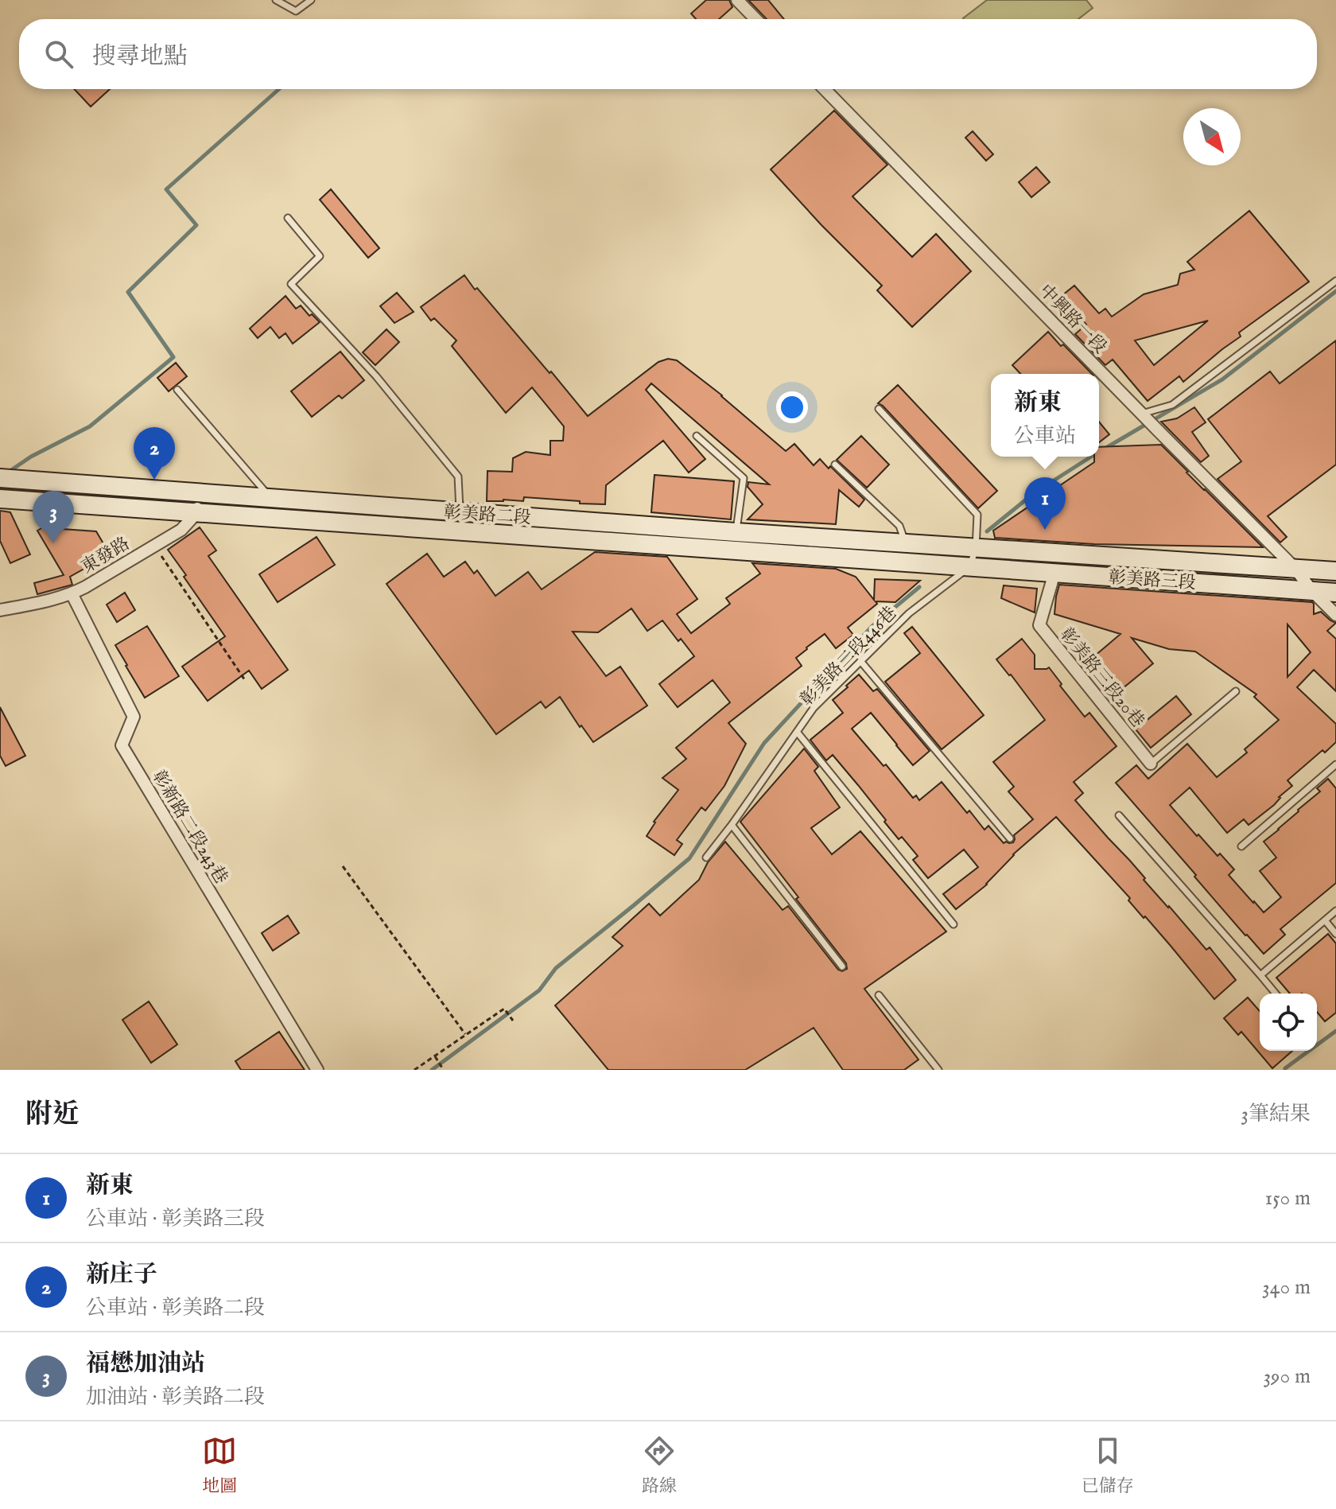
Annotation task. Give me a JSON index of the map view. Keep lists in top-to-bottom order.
{
  "streets": {
    "main road": ["彰美路二段", "彰美路三段"],
    "street": [
      "中興路一段",
      "東發路",
      "彰美路三段20巷",
      "彰新路二段243巷"
    ],
    "lane": ["彰美路二段446巷"]
  },
  "crossings": [
    ["中興路一段", "彰美路三段"],
    ["彰美路二段", "東發路"],
    ["彰美路二段", "彰美路三段"],
    ["彰美路二段", "彰美路二段446巷"],
    ["東發路", "彰新路二段243巷"],
    ["彰美路三段", "彰美路二段446巷"],
    ["彰美路三段", "彰美路三段20巷"]
  ],
  "north": "bottom right",
  "page": {
    "search": "搜尋地點",
    "popup": ["新東", "公車站"],
    "pins": ["2", "1", "3"],
    "heading": ["附近", "3筆結果"],
    "list": [
      {
        "mark": "1",
        "name": "新東",
        "note": "公車站 · 彰美路三段",
        "value": "150 m"
      },
      {
        "mark": "2",
        "name": "新庄子",
        "note": "公車站 · 彰美路二段",
        "value": "340 m"
      },
      {
        "mark": "3",
        "name": "福懋加油站",
        "note": "加油站 · 彰美路二段",
        "value": "390 m"
      }
    ],
    "nav": ["地圖", "路線", "已儲存"]
  }
}
